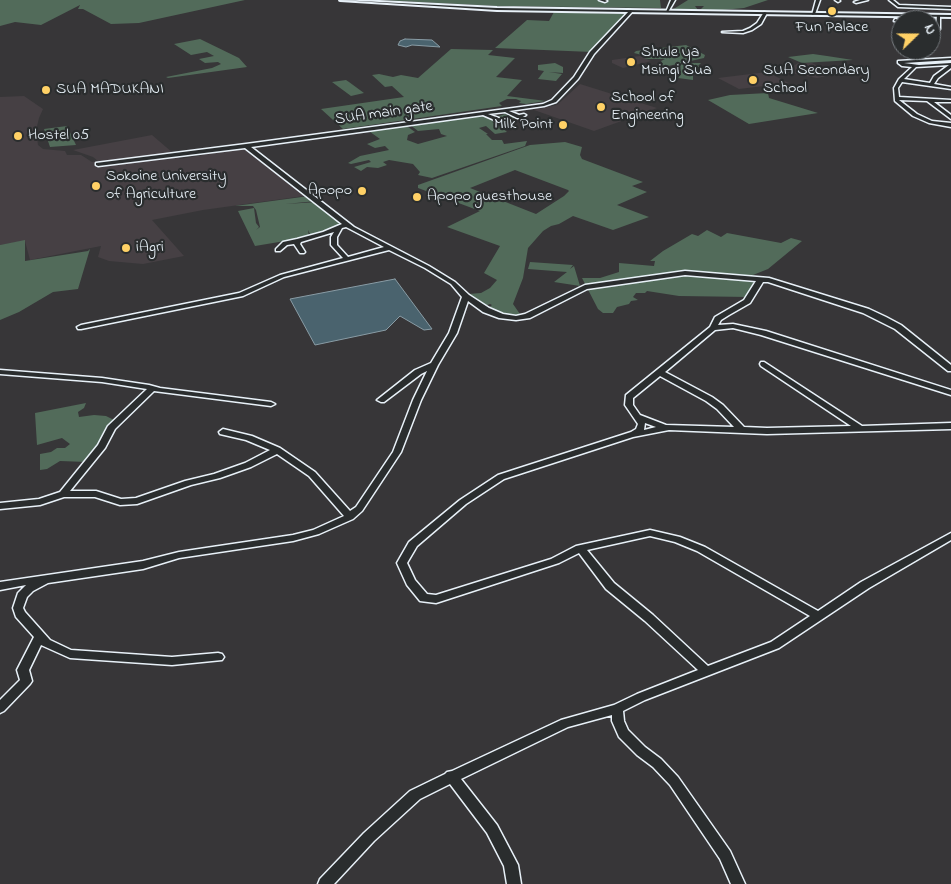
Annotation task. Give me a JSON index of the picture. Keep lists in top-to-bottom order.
{
  "streets": {
    "street": ["SUA main gate"]
  },
  "places": [
    "Fun Palace",
    "Shule ya Msingi Sua",
    "SUA Secondary School",
    "SUA MADUKANI",
    "School of Engineering",
    "Milk Point",
    "Hostel 05",
    "Sokoine University of Agriculture",
    "Apopo",
    "Apopo guesthouse",
    "iAgri"
  ],
  "north": "right"
}
